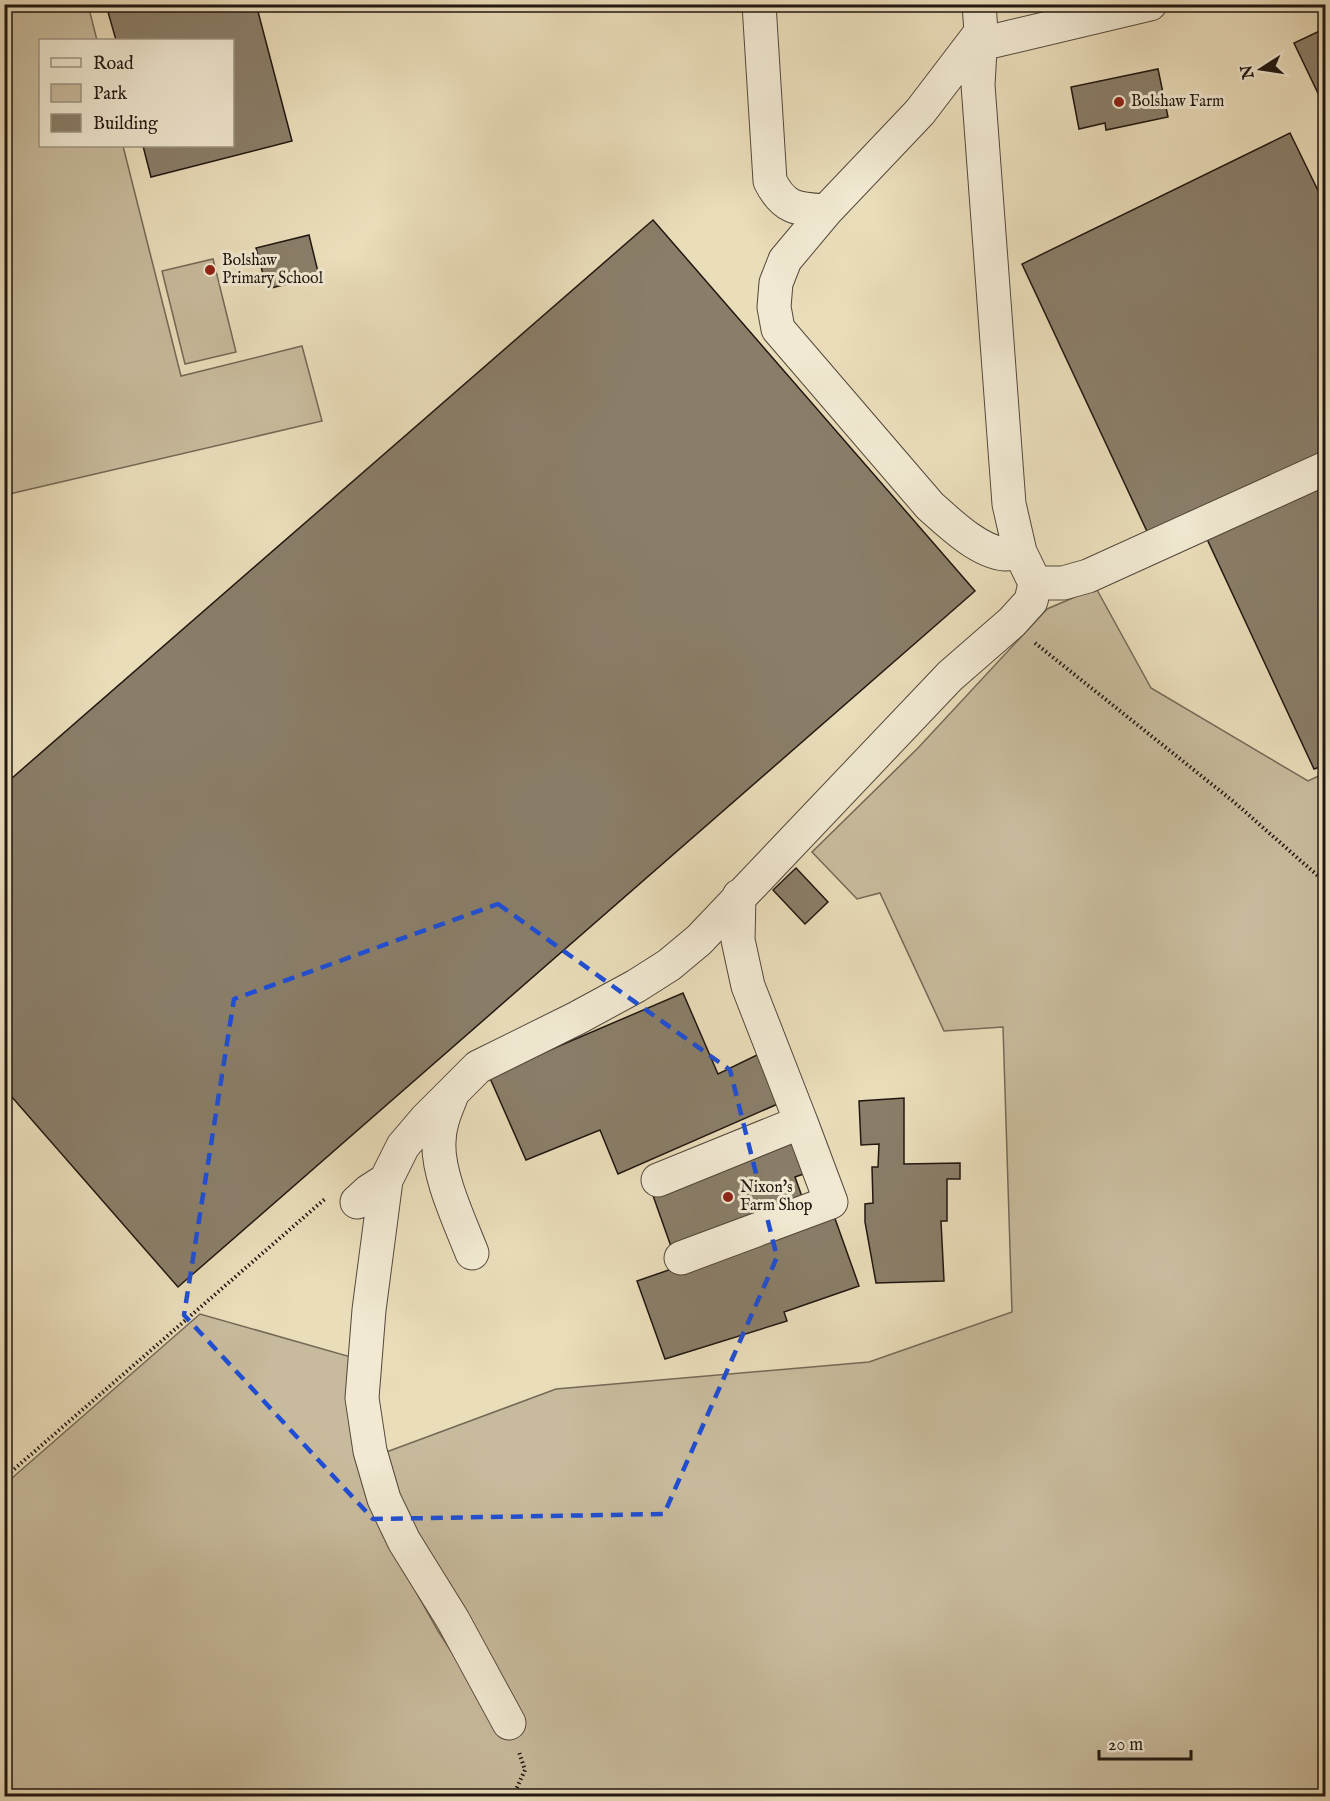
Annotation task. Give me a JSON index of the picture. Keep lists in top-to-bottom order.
{
  "places": ["Bolshaw Farm", "Bolshaw Primary School", "Nixon's Farm Shop"],
  "legend": ["Road", "Park", "Building"],
  "scale_bar": "20 m",
  "north": "left"
}
